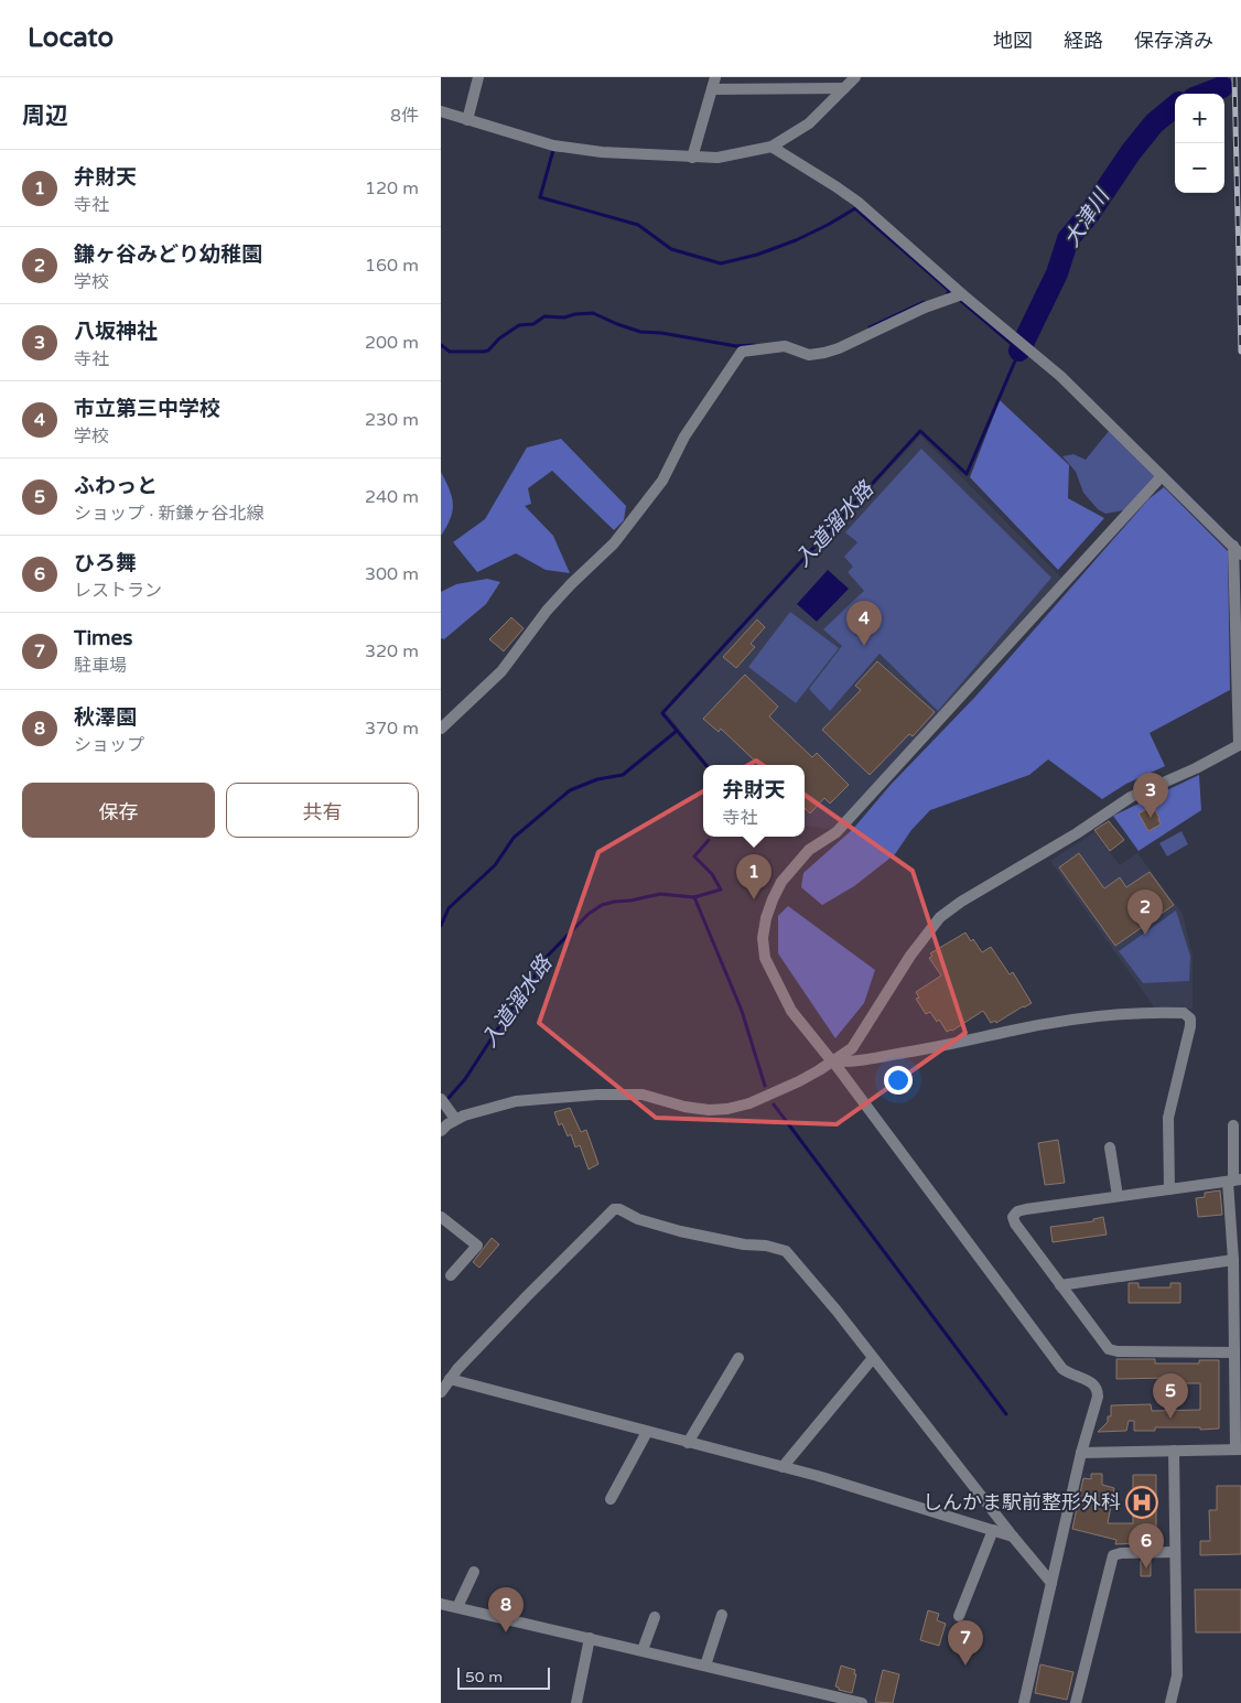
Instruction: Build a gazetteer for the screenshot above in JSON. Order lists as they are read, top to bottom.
{
  "water": ["大津川", "入道溜水路"],
  "places": {
    "hospital": ["しんかま駅前整形外科"]
  },
  "scale_bar": "50 m",
  "page": {
    "header": "Locato",
    "nav": ["地図", "経路", "保存済み"],
    "heading": ["周辺", "8件"],
    "map_buttons": ["+", "−"],
    "list": [
      {
        "mark": "1",
        "name": "弁財天",
        "note": "寺社",
        "value": "120 m"
      },
      {
        "mark": "2",
        "name": "鎌ヶ谷みどり幼稚園",
        "note": "学校",
        "value": "160 m"
      },
      {
        "mark": "3",
        "name": "八坂神社",
        "note": "寺社",
        "value": "200 m"
      },
      {
        "mark": "4",
        "name": "市立第三中学校",
        "note": "学校",
        "value": "230 m"
      },
      {
        "mark": "5",
        "name": "ふわっと",
        "note": "ショップ · 新鎌ヶ谷北線",
        "value": "240 m"
      },
      {
        "mark": "6",
        "name": "ひろ舞",
        "note": "レストラン",
        "value": "300 m"
      },
      {
        "mark": "7",
        "name": "Times",
        "note": "駐車場",
        "value": "320 m"
      },
      {
        "mark": "8",
        "name": "秋澤園",
        "note": "ショップ",
        "value": "370 m"
      }
    ],
    "pins": [
      "4",
      "3",
      "1",
      "2",
      "5",
      "6",
      "8",
      "7"
    ],
    "popup": ["弁財天", "寺社"],
    "buttons": ["保存", "共有"],
    "scale": "50 m"
  }
}
